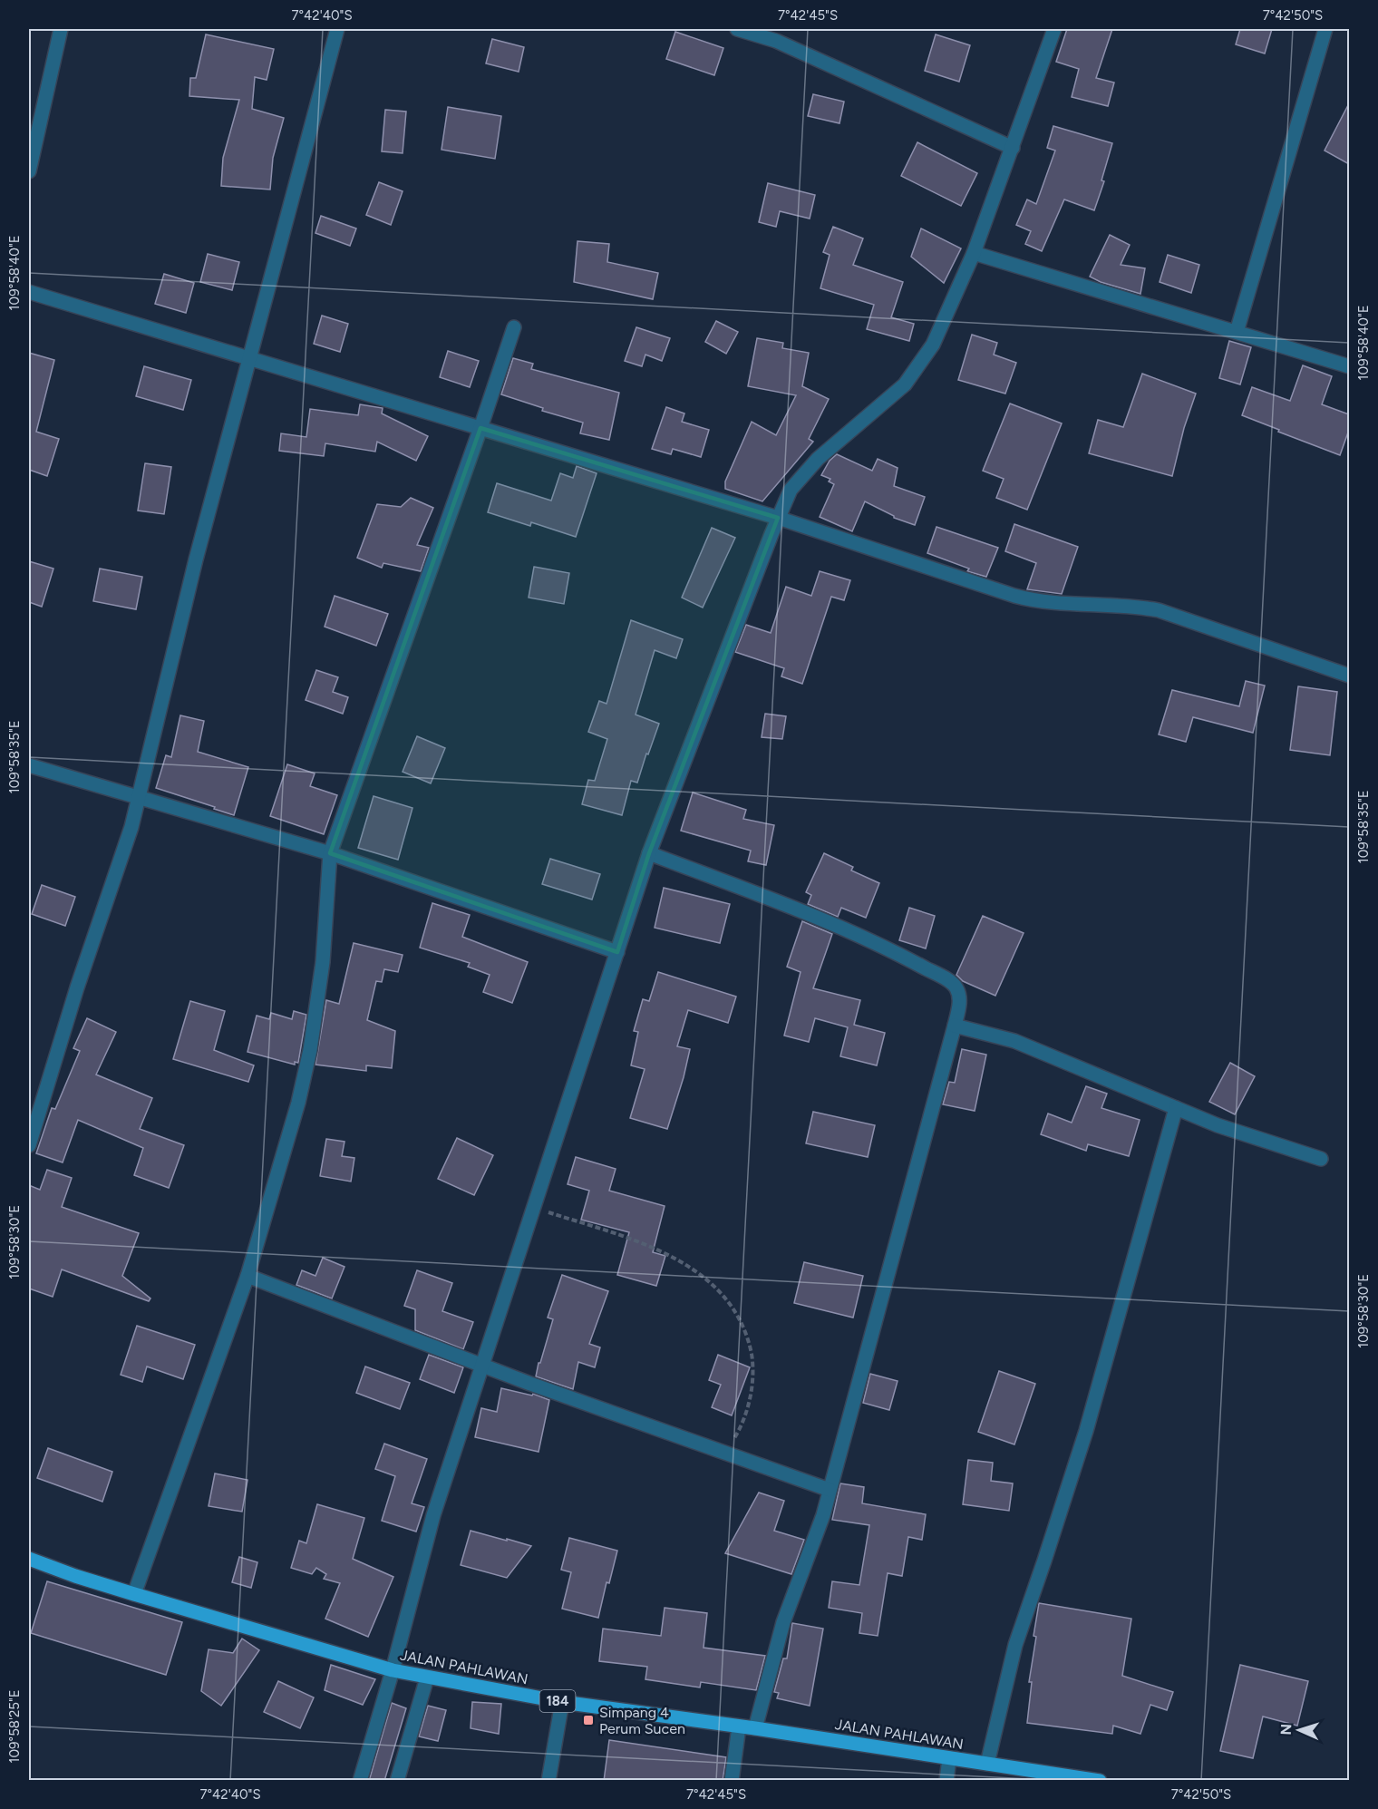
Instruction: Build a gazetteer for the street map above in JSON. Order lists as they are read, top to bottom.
{
  "streets": {
    "main road": ["JALAN PAHLAWAN", "184"]
  },
  "places": {
    "transit": ["Simpang 4 Perum Sucen"]
  },
  "north": "left",
  "coordinates": [
    "7°42'40\"S",
    "7°42'45\"S",
    "7°42'50\"S",
    "109°58'40\"E",
    "109°58'35\"E",
    "109°58'30\"E",
    "109°58'25\"E"
  ]
}
